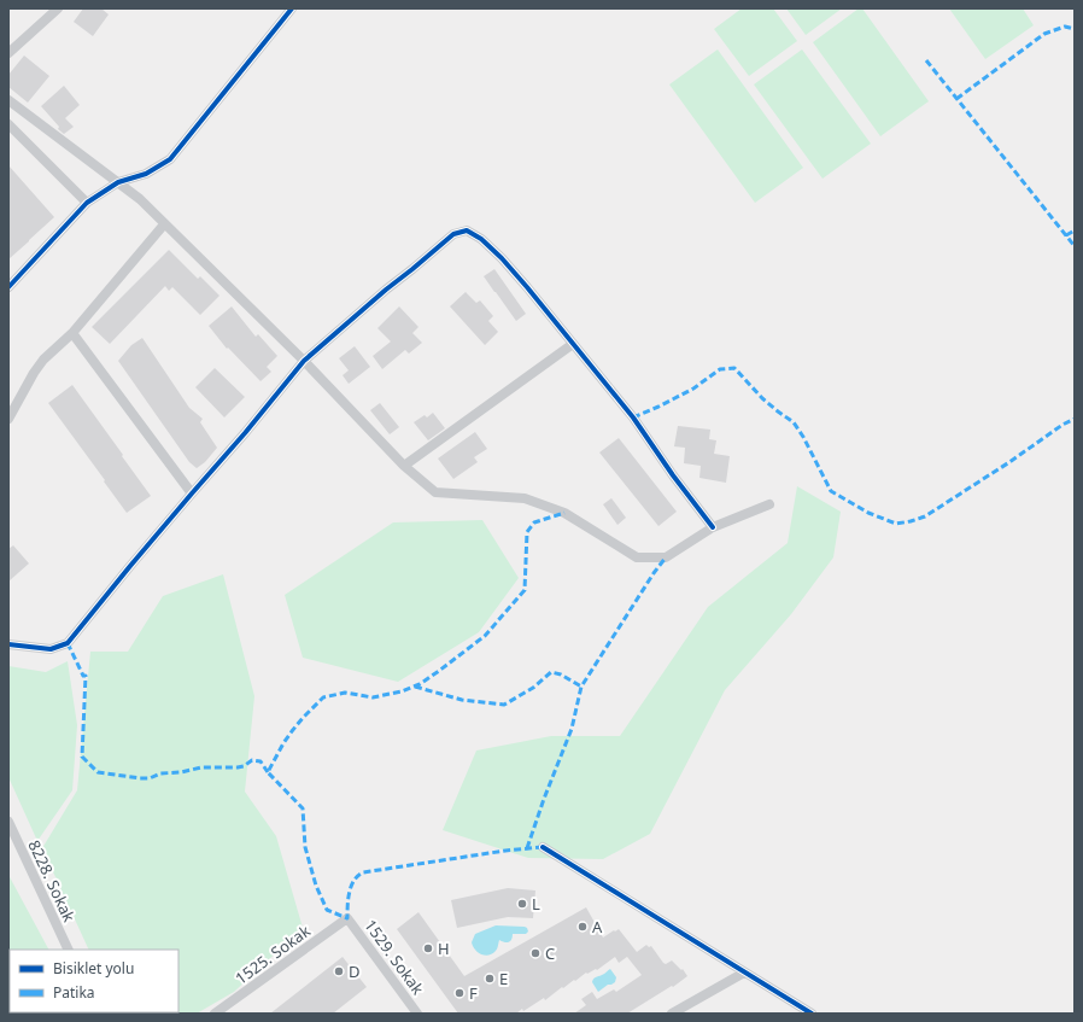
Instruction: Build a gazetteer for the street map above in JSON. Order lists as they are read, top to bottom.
{
  "streets": {
    "street": ["8228. Sokak", "1525. Sokak", "1529. Sokak"]
  },
  "crossings": [
    ["1525. Sokak", "1529. Sokak"]
  ],
  "places": [
    "L",
    "A",
    "H",
    "C",
    "D",
    "E",
    "F"
  ],
  "legend": ["Bisiklet yolu", "Patika"]
}
